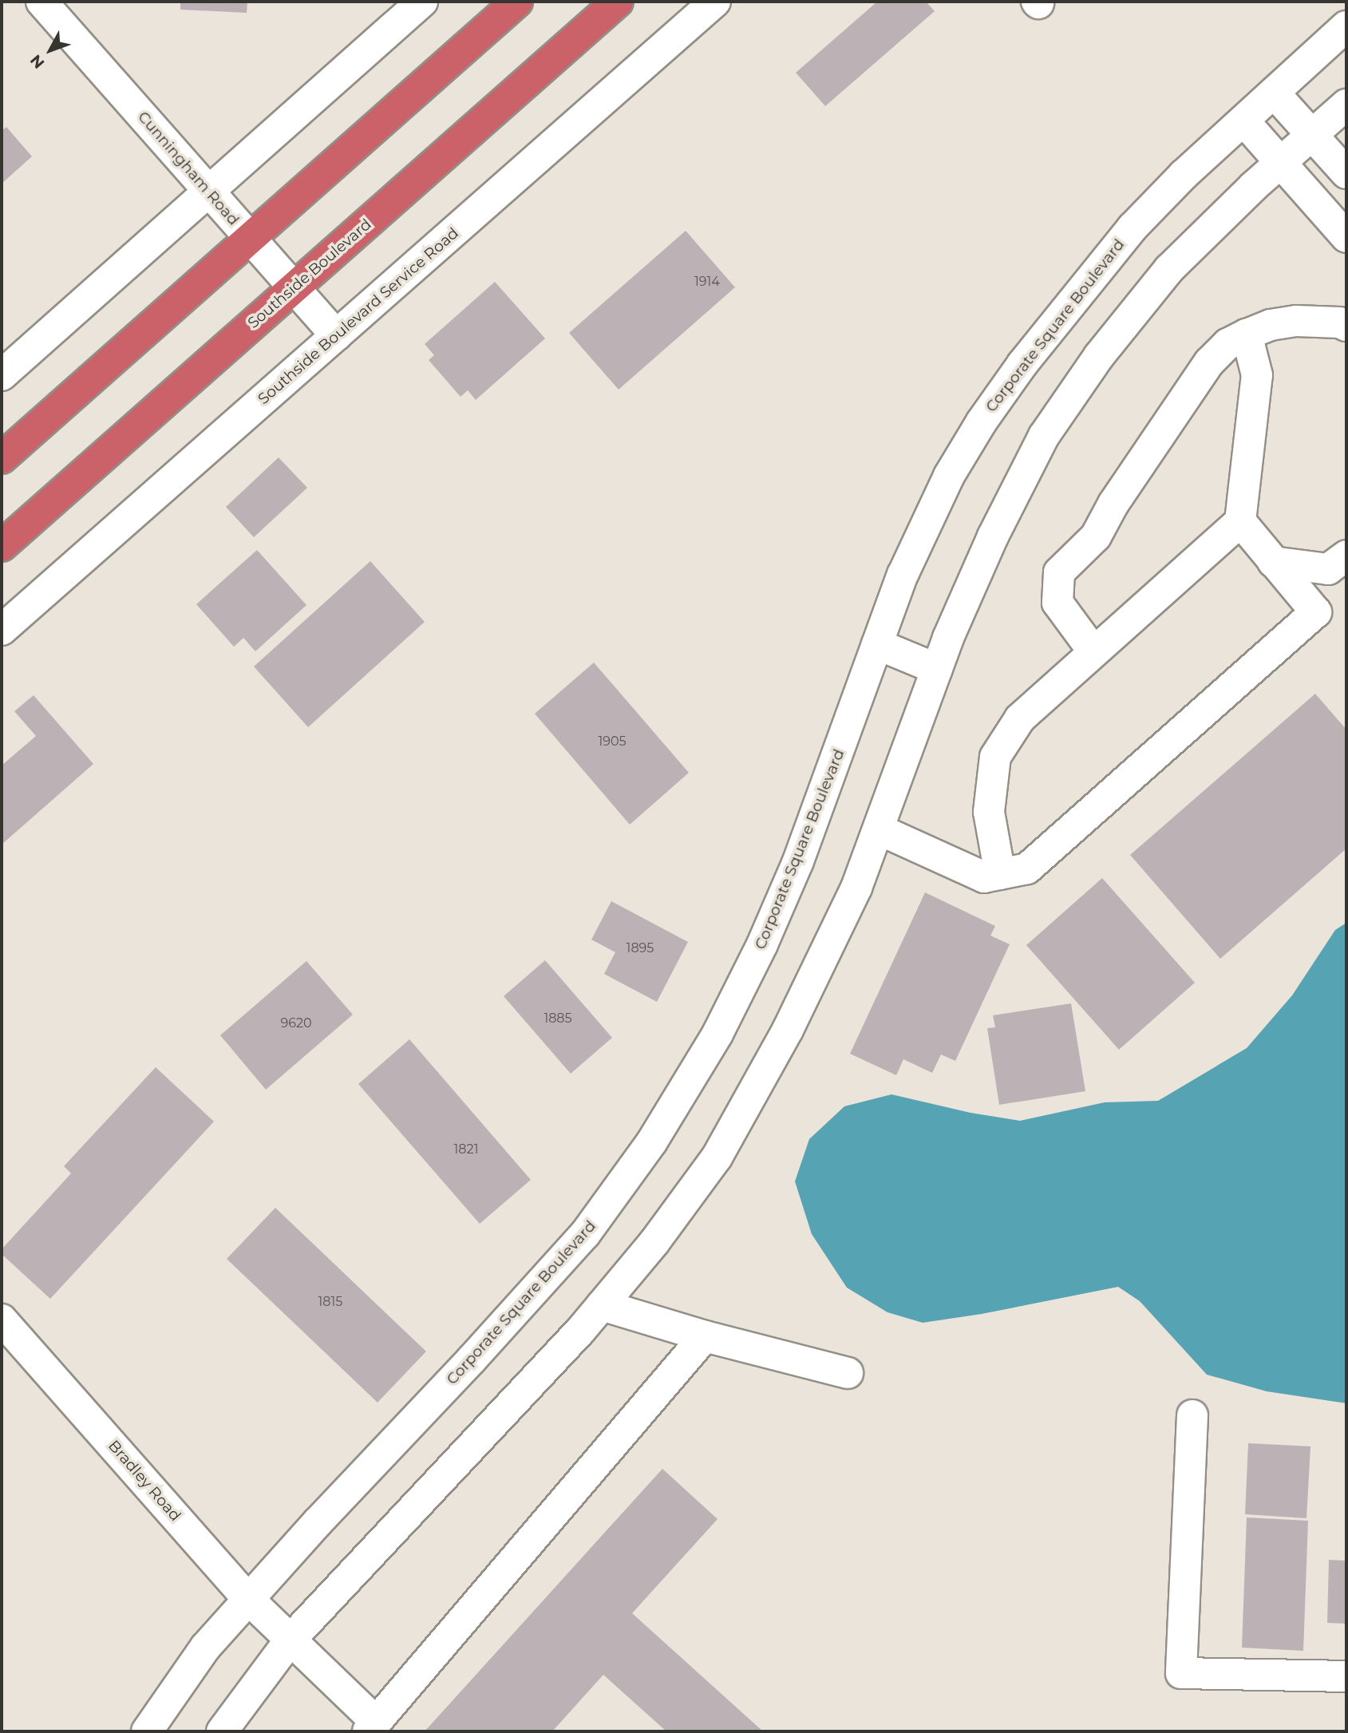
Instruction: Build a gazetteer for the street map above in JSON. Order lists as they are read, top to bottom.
{
  "streets": {
    "highway": ["Southside Boulevard"],
    "street": [
      "Cunningham Road",
      "Southside Boulevard Service Road",
      "Corporate Square Boulevard",
      "Bradley Road"
    ]
  },
  "crossings": [
    ["Cunningham Road", "Southside Boulevard"],
    ["Cunningham Road", "Southside Boulevard Service Road"],
    ["Corporate Square Boulevard", "Bradley Road"]
  ],
  "house_numbers": [
    "1914",
    "1905",
    "1895",
    "1885",
    "9620",
    "1821",
    "1815"
  ],
  "north": "bottom left"
}
